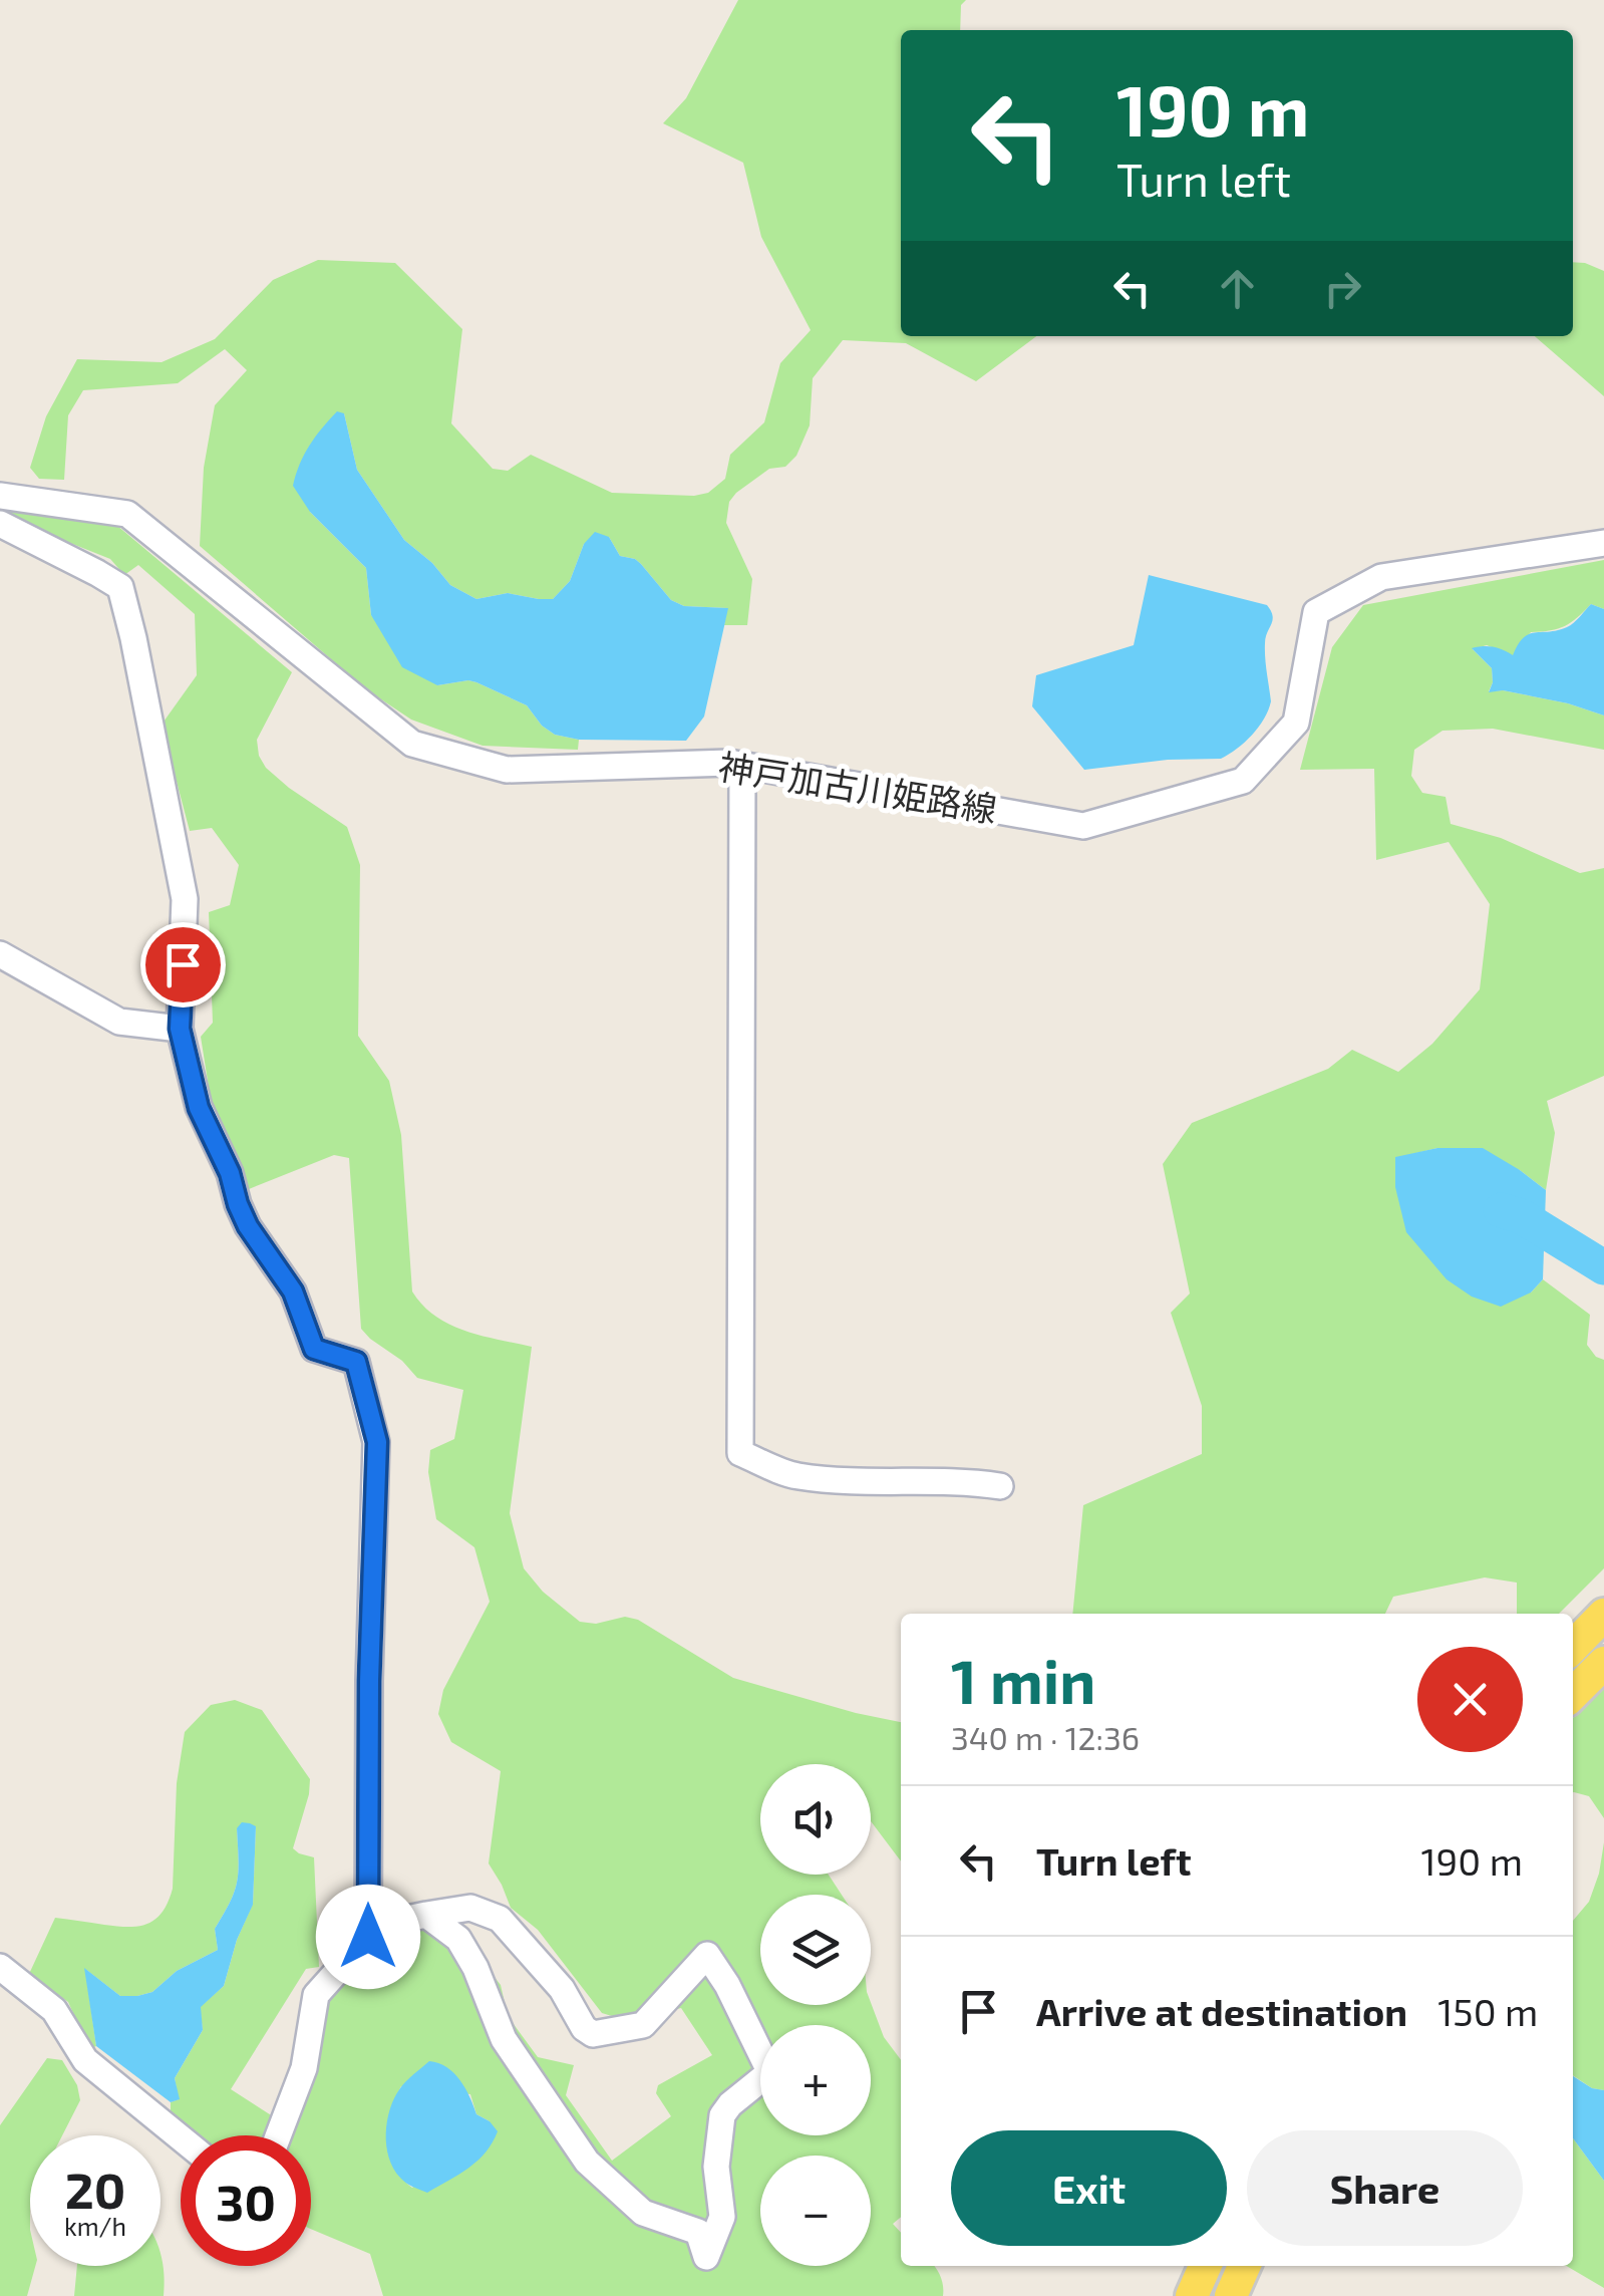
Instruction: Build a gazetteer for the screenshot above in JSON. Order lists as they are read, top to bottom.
{
  "streets": {
    "street": ["神戸加古川姫路線"]
  },
  "page": {
    "turn": ["190 m", "Turn left"],
    "heading": ["1 min", "340 m · 12:36"],
    "map_buttons": ["+", "−"],
    "list": [
      {
        "name": "Turn left",
        "value": "190 m"
      },
      {
        "name": "Arrive at destination",
        "value": "150 m"
      }
    ],
    "buttons": ["Exit", "Share"],
    "speed": "20 km/h",
    "limit": "30"
  }
}
